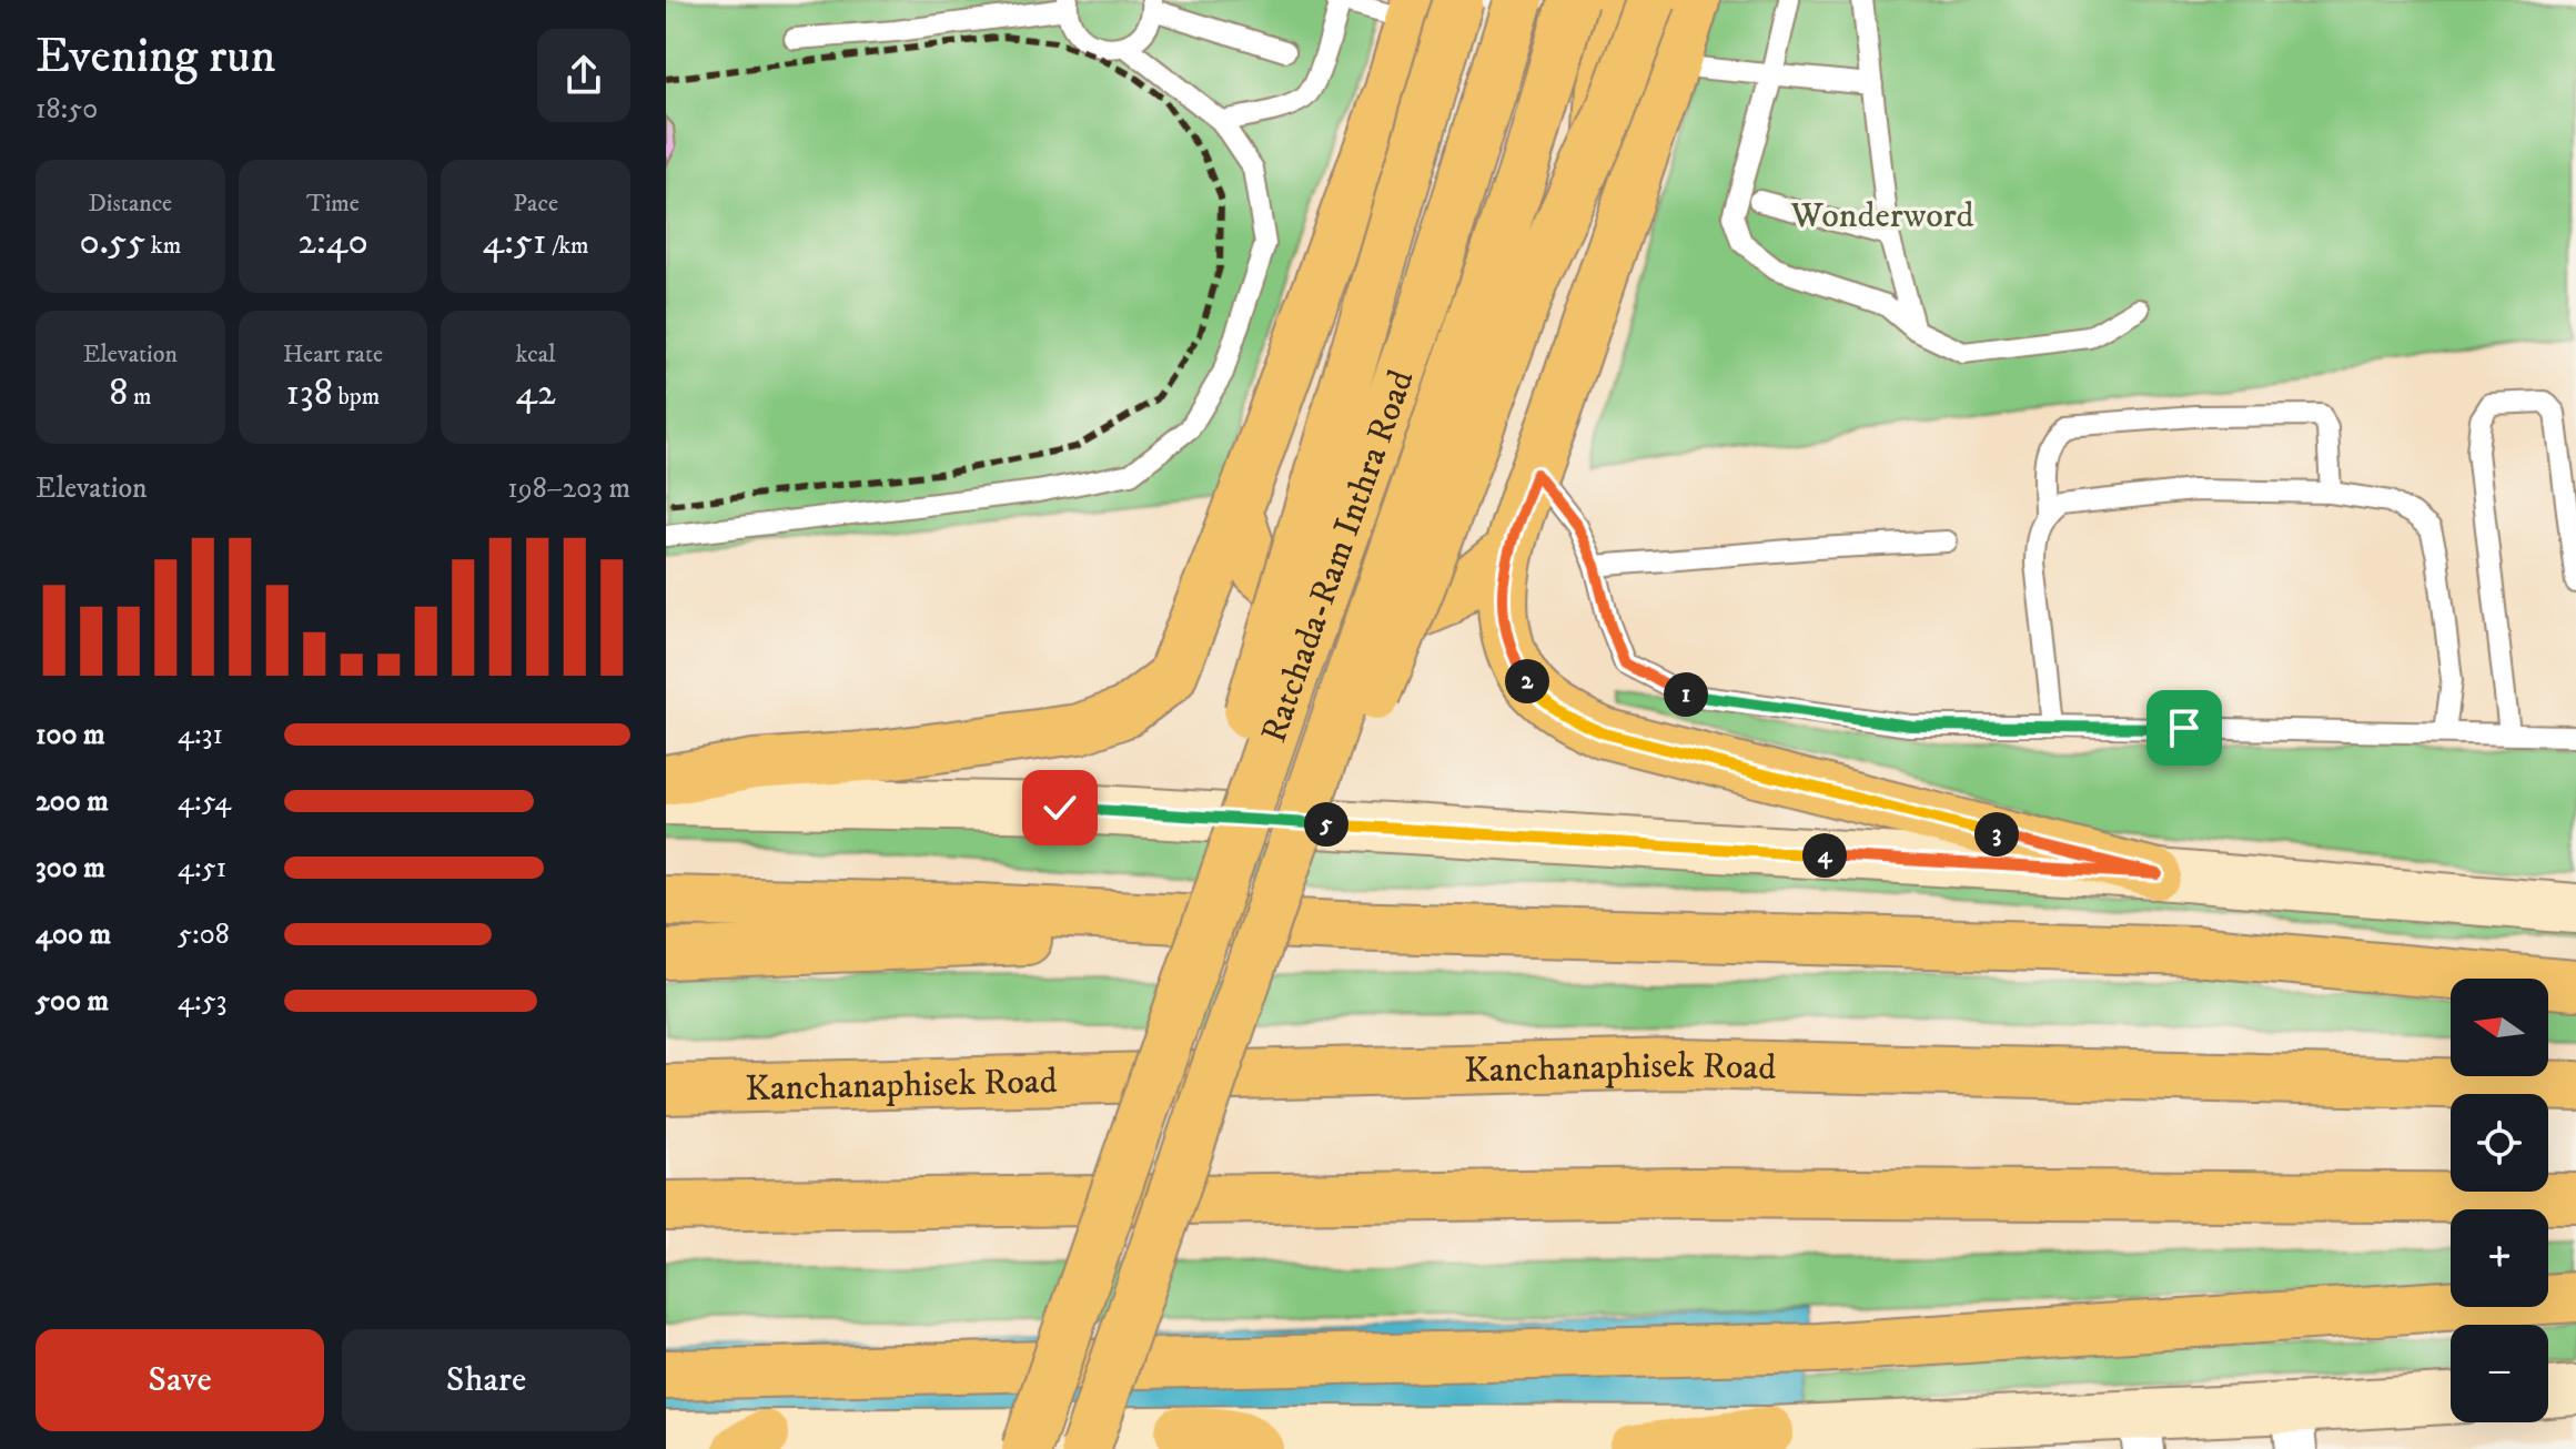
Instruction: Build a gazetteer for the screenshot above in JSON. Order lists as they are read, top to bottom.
{
  "streets": {
    "main road": ["Ratchada-Ram Inthra Road", "Kanchanaphisek Road"]
  },
  "parks": ["Wonderword"],
  "north": "left",
  "page": {
    "heading": ["Evening run", "18:50"],
    "stats": [
      ["Distance", "0.55 km"],
      ["Time", "2:40"],
      ["Pace", "4:51 /km"],
      ["Elevation", "8 m"],
      ["Heart rate", "138 bpm"],
      ["kcal", "42"]
    ],
    "chart": ["Elevation", "198–203 m"],
    "pins": [
      "2",
      "1",
      "5",
      "3",
      "4"
    ],
    "list": [
      {
        "name": "100 m",
        "note": "4:31"
      },
      {
        "name": "200 m",
        "note": "4:54"
      },
      {
        "name": "300 m",
        "note": "4:51"
      },
      {
        "name": "400 m",
        "note": "5:08"
      },
      {
        "name": "500 m",
        "note": "4:53"
      }
    ],
    "map_buttons": ["+", "−"],
    "buttons": ["Save", "Share"]
  }
}
